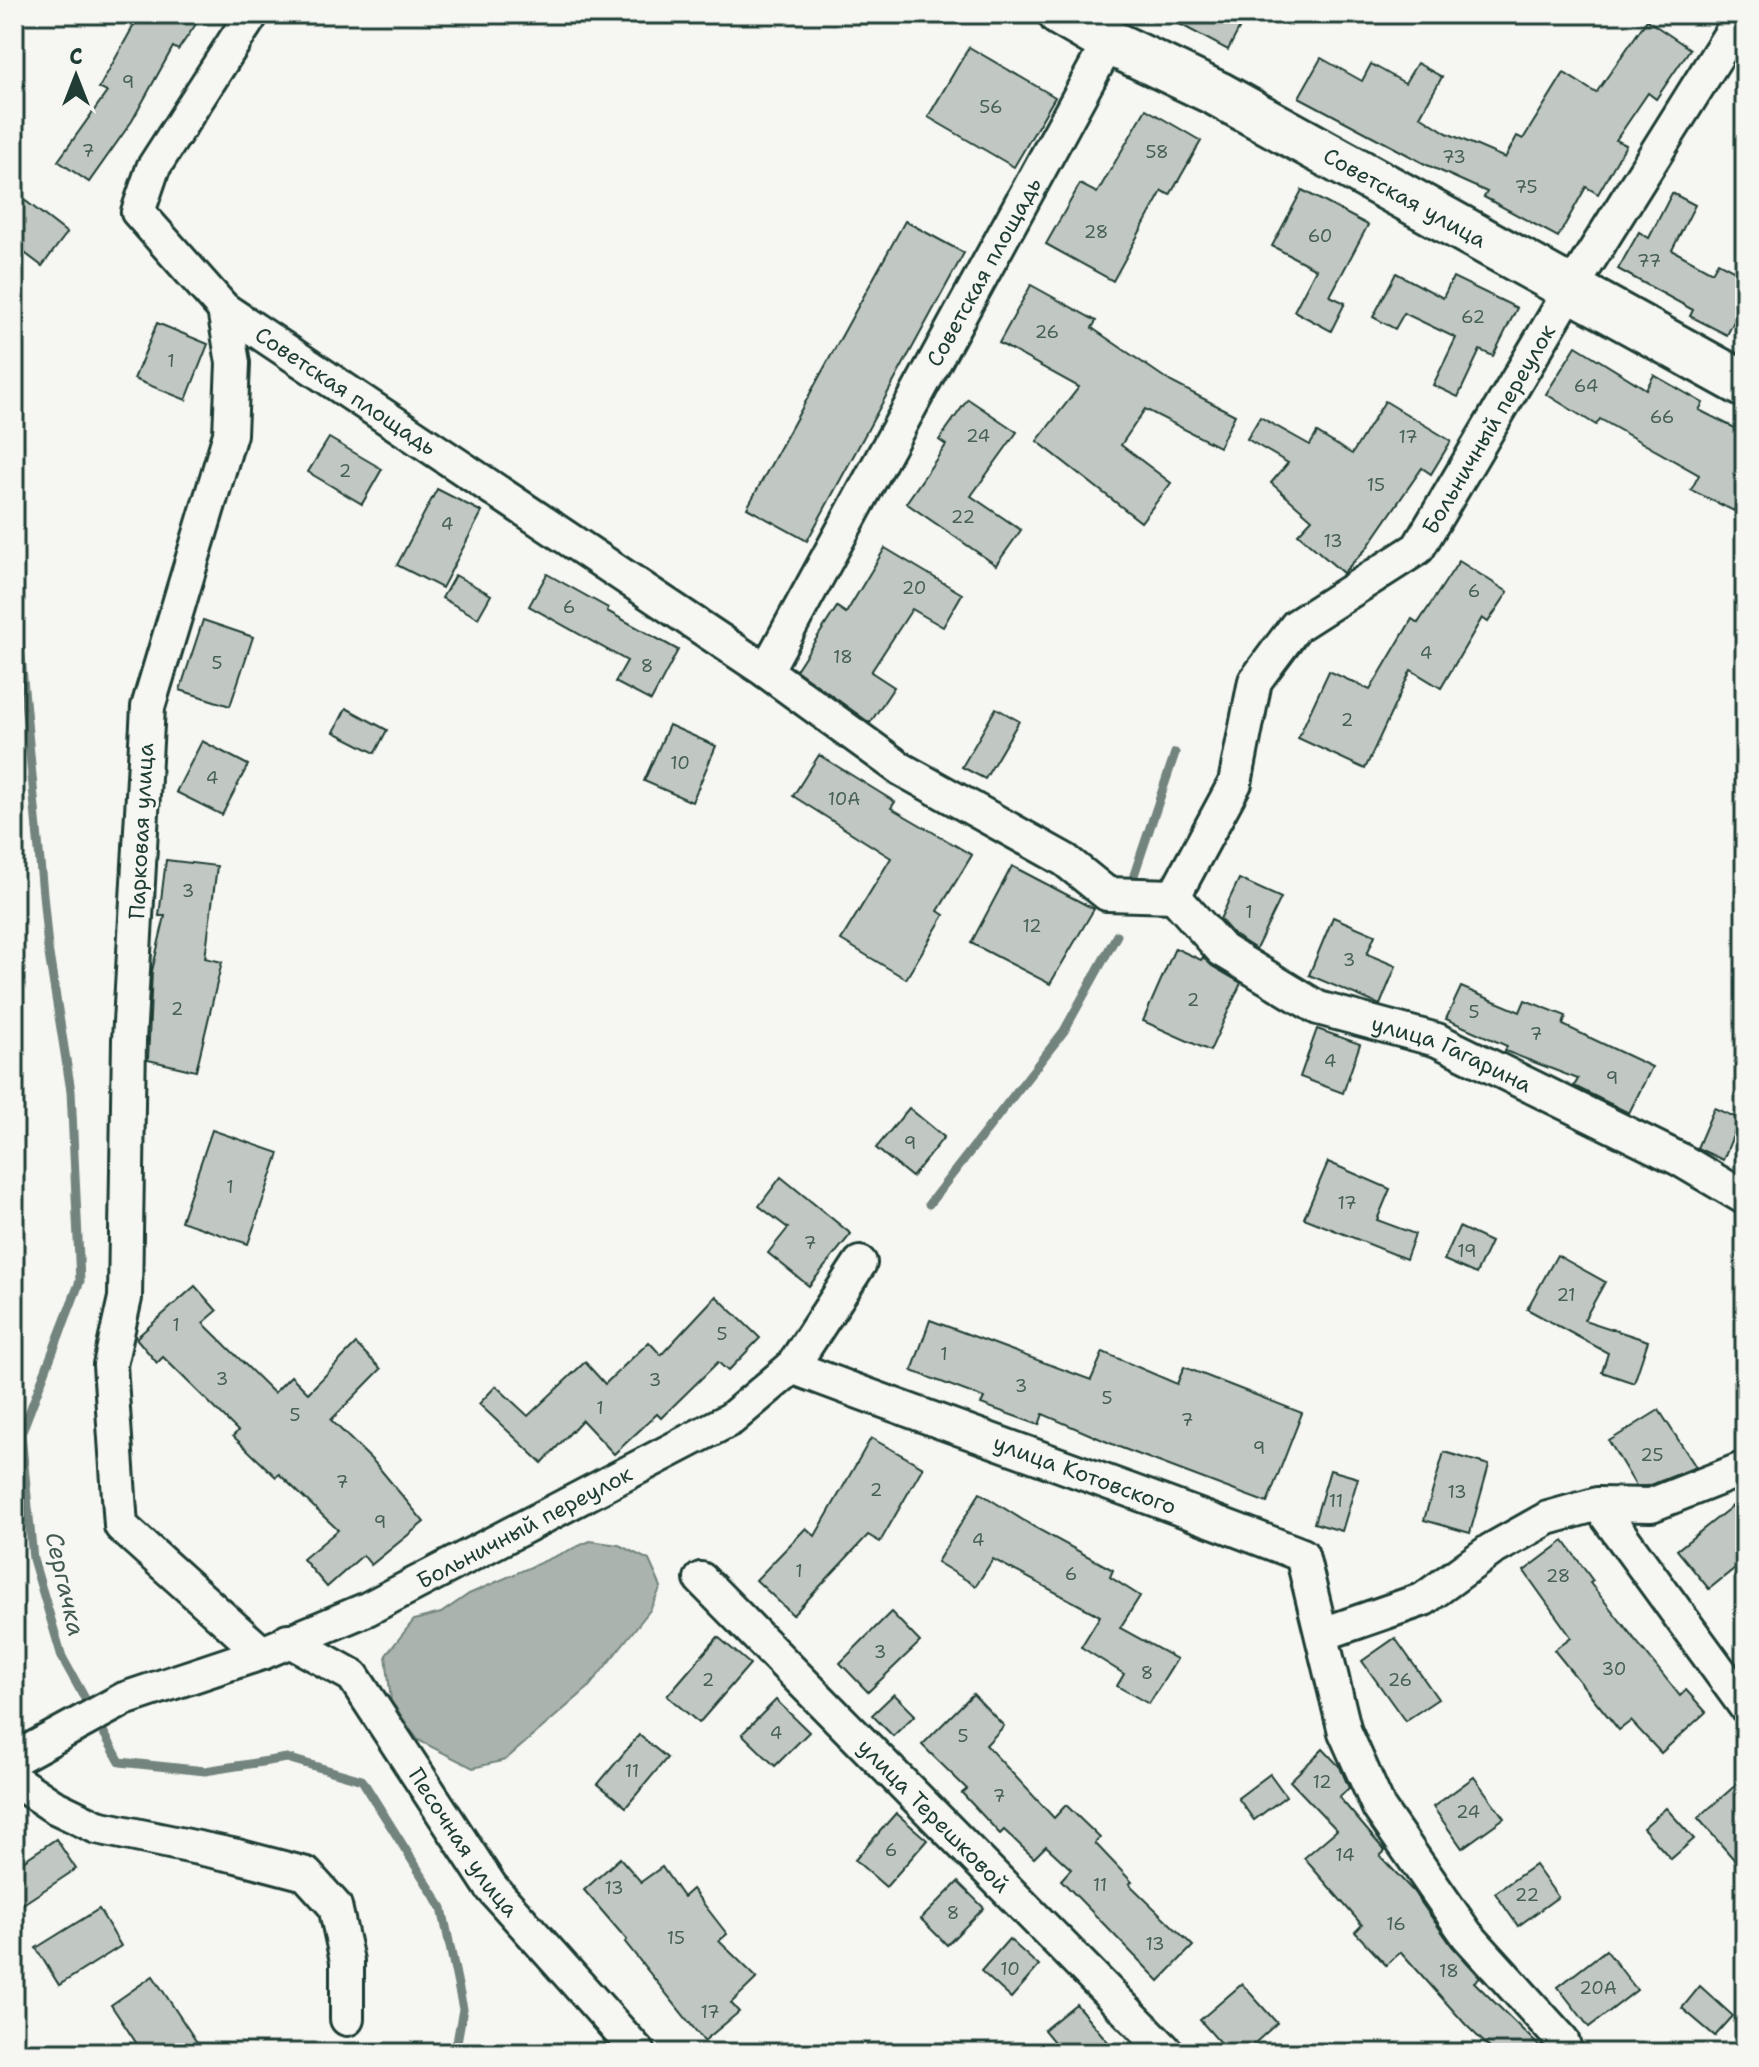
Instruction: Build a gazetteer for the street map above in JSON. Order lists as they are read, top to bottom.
{
  "streets": {
    "main road": ["Советская улица"],
    "street": [
      "Советская площадь",
      "Больничный переулок",
      "Парковая улица",
      "улица Гагарина",
      "улица Котовского",
      "улица Терешковой",
      "Песочная улица"
    ]
  },
  "crossings": [
    ["Советская улица", "Советская площадь"],
    ["Советская улица", "Больничный переулок"],
    ["Советская площадь", "Больничный переулок"],
    ["Советская площадь", "Парковая улица"],
    ["Советская площадь", "улица Гагарина"],
    ["Больничный переулок", "улица Гагарина"],
    ["Больничный переулок", "улица Котовского"],
    ["Больничный переулок", "Песочная улица"],
    ["Парковая улица", "Песочная улица"]
  ],
  "water": ["Сергачка"],
  "house_numbers": [
    "9",
    "56",
    "7",
    "58",
    "73",
    "75",
    "28",
    "60",
    "77",
    "62",
    "26",
    "1",
    "64",
    "66",
    "24",
    "17",
    "2",
    "15",
    "22",
    "4",
    "13",
    "20",
    "6",
    "6",
    "4",
    "18",
    "5",
    "8",
    "2",
    "10",
    "4",
    "10А",
    "3",
    "1",
    "12",
    "3",
    "2",
    "2",
    "5",
    "7",
    "4",
    "9",
    "9",
    "1",
    "17",
    "7",
    "19",
    "21",
    "1",
    "5",
    "1",
    "3",
    "3",
    "3",
    "5",
    "1",
    "5",
    "7",
    "9",
    "25",
    "7",
    "2",
    "13",
    "11",
    "9",
    "4",
    "1",
    "6",
    "28",
    "3",
    "30",
    "8",
    "2",
    "26",
    "4",
    "5",
    "11",
    "12",
    "7",
    "24",
    "6",
    "14",
    "11",
    "13",
    "22",
    "8",
    "16",
    "15",
    "13",
    "10",
    "18",
    "20А",
    "17"
  ],
  "north": "top"
}
